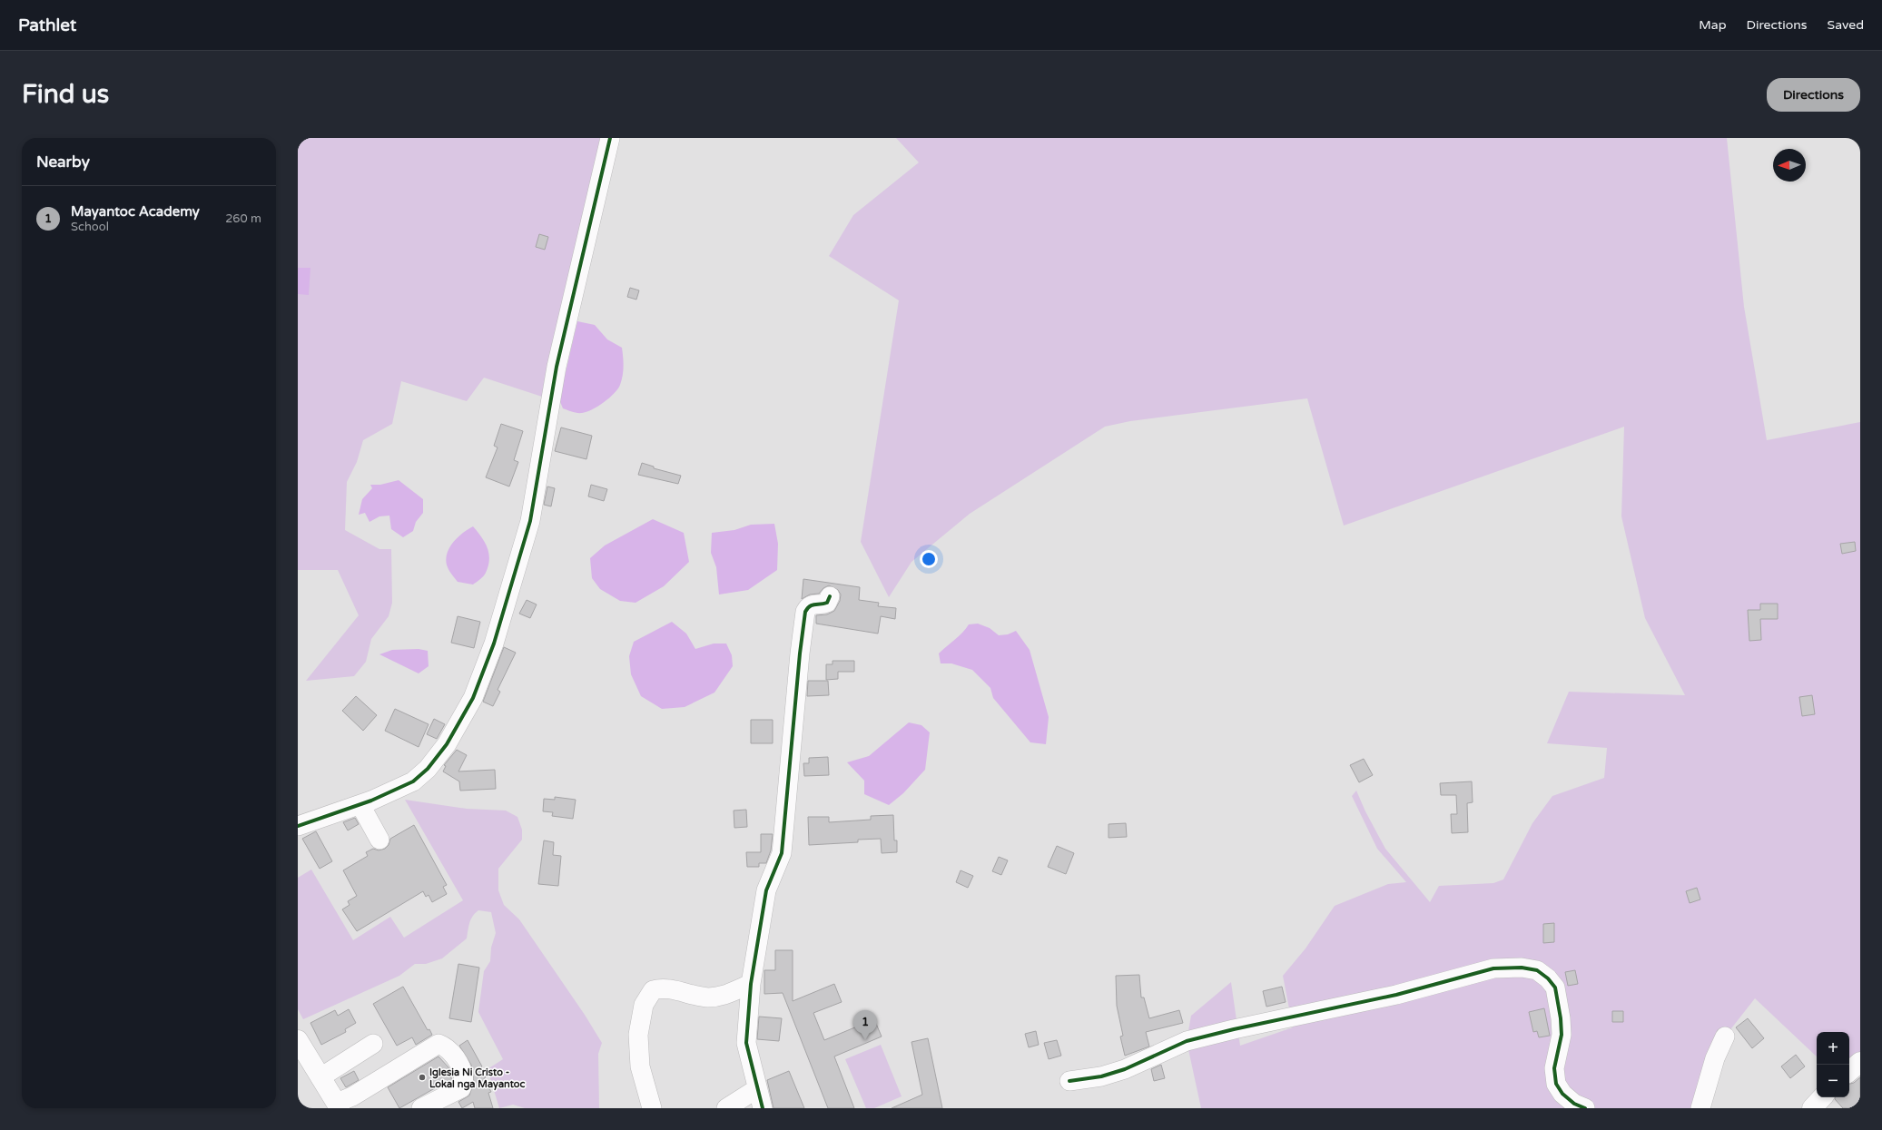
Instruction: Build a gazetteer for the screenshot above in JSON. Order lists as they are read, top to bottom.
{
  "places": ["Iglesia Ni Cristo - Lokal nga Mayantoc"],
  "north": "left",
  "page": {
    "header": "Pathlet",
    "nav": ["Map", "Directions", "Saved"],
    "buttons": "Directions",
    "title": "Find us",
    "heading": "Nearby",
    "list": [
      {
        "mark": "1",
        "name": "Mayantoc Academy",
        "note": "School",
        "value": "260 m"
      }
    ],
    "pins": "1",
    "map_buttons": ["+", "−"]
  }
}
